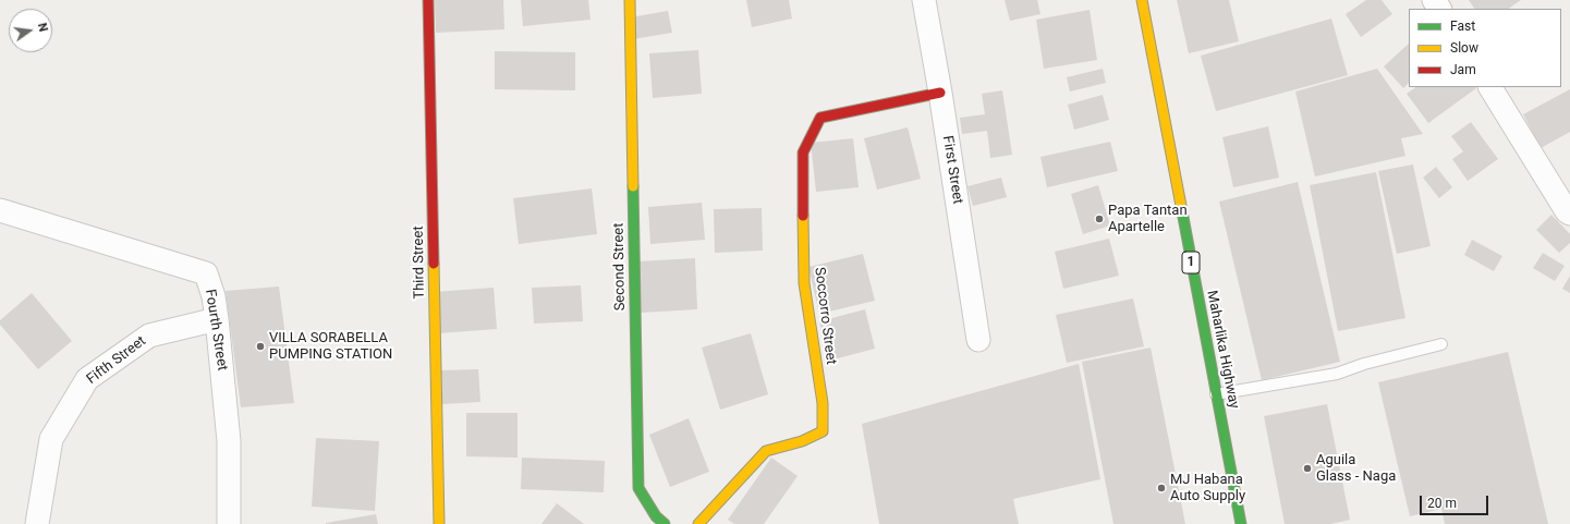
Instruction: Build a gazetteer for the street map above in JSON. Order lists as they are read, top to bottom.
{
  "streets": {
    "street": [
      "First Street",
      "Third Street",
      "1",
      "Second Street",
      "Soccorro Street",
      "Fourth Street",
      "Maharlika Highway",
      "Fifth Street"
    ]
  },
  "crossings": [
    ["First Street", "Soccorro Street"],
    ["Fourth Street", "Fifth Street"]
  ],
  "places": [
    "Papa Tantan Apartelle",
    "VILLA SORABELLA PUMPING STATION",
    "Aguila Glass - Naga",
    "MJ Habana Auto Supply"
  ],
  "legend": ["Fast", "Slow", "Jam"],
  "scale_bar": "20 m",
  "north": "right"
}
